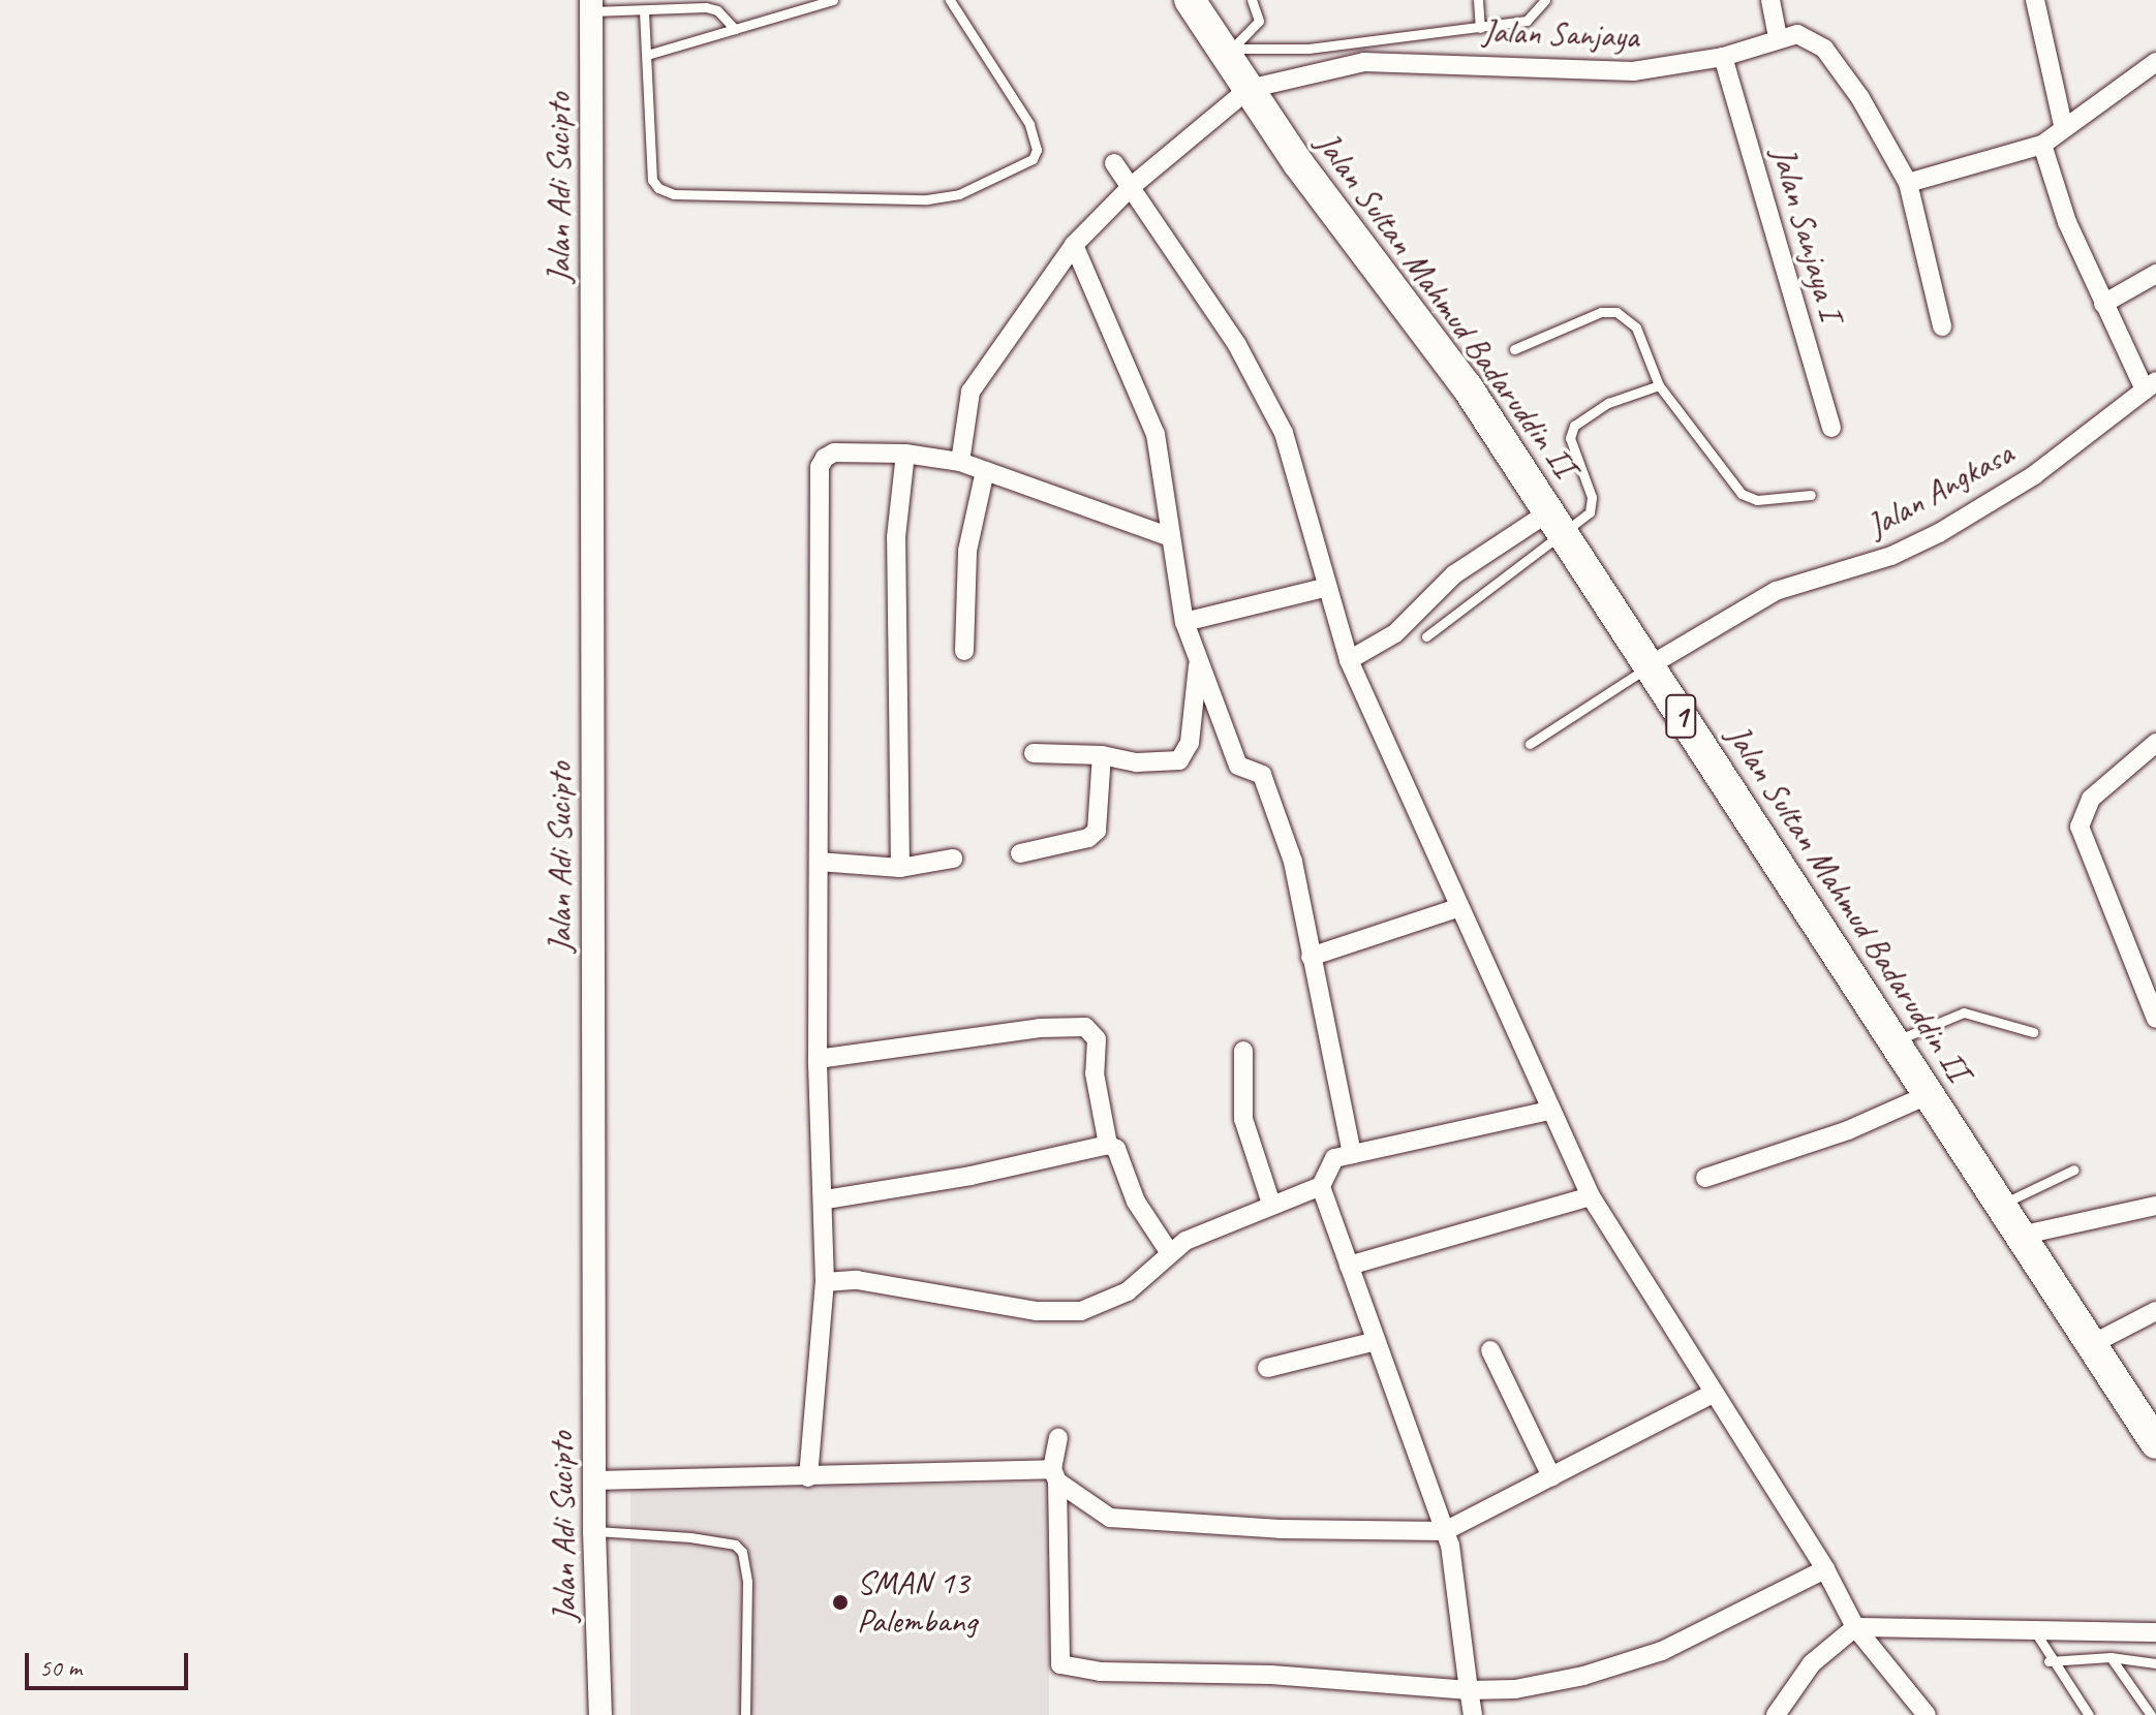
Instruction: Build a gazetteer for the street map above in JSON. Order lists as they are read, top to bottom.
{
  "streets": {
    "highway": ["Jalan Sultan Mahmud Badaruddin II", "1"],
    "street": [
      "Jalan Sanjaya",
      "Jalan Adi Sucipto",
      "Jalan Sanjaya I",
      "Jalan Angkasa"
    ]
  },
  "crossings": [
    ["Jalan Sanjaya", "Jalan Sanjaya I"],
    ["Jalan Sanjaya", "Jalan Sultan Mahmud Badaruddin II"],
    ["Jalan Sultan Mahmud Badaruddin II", "Jalan Angkasa"]
  ],
  "places": ["SMAN 13 Palembang"],
  "scale_bar": "50 m"
}
